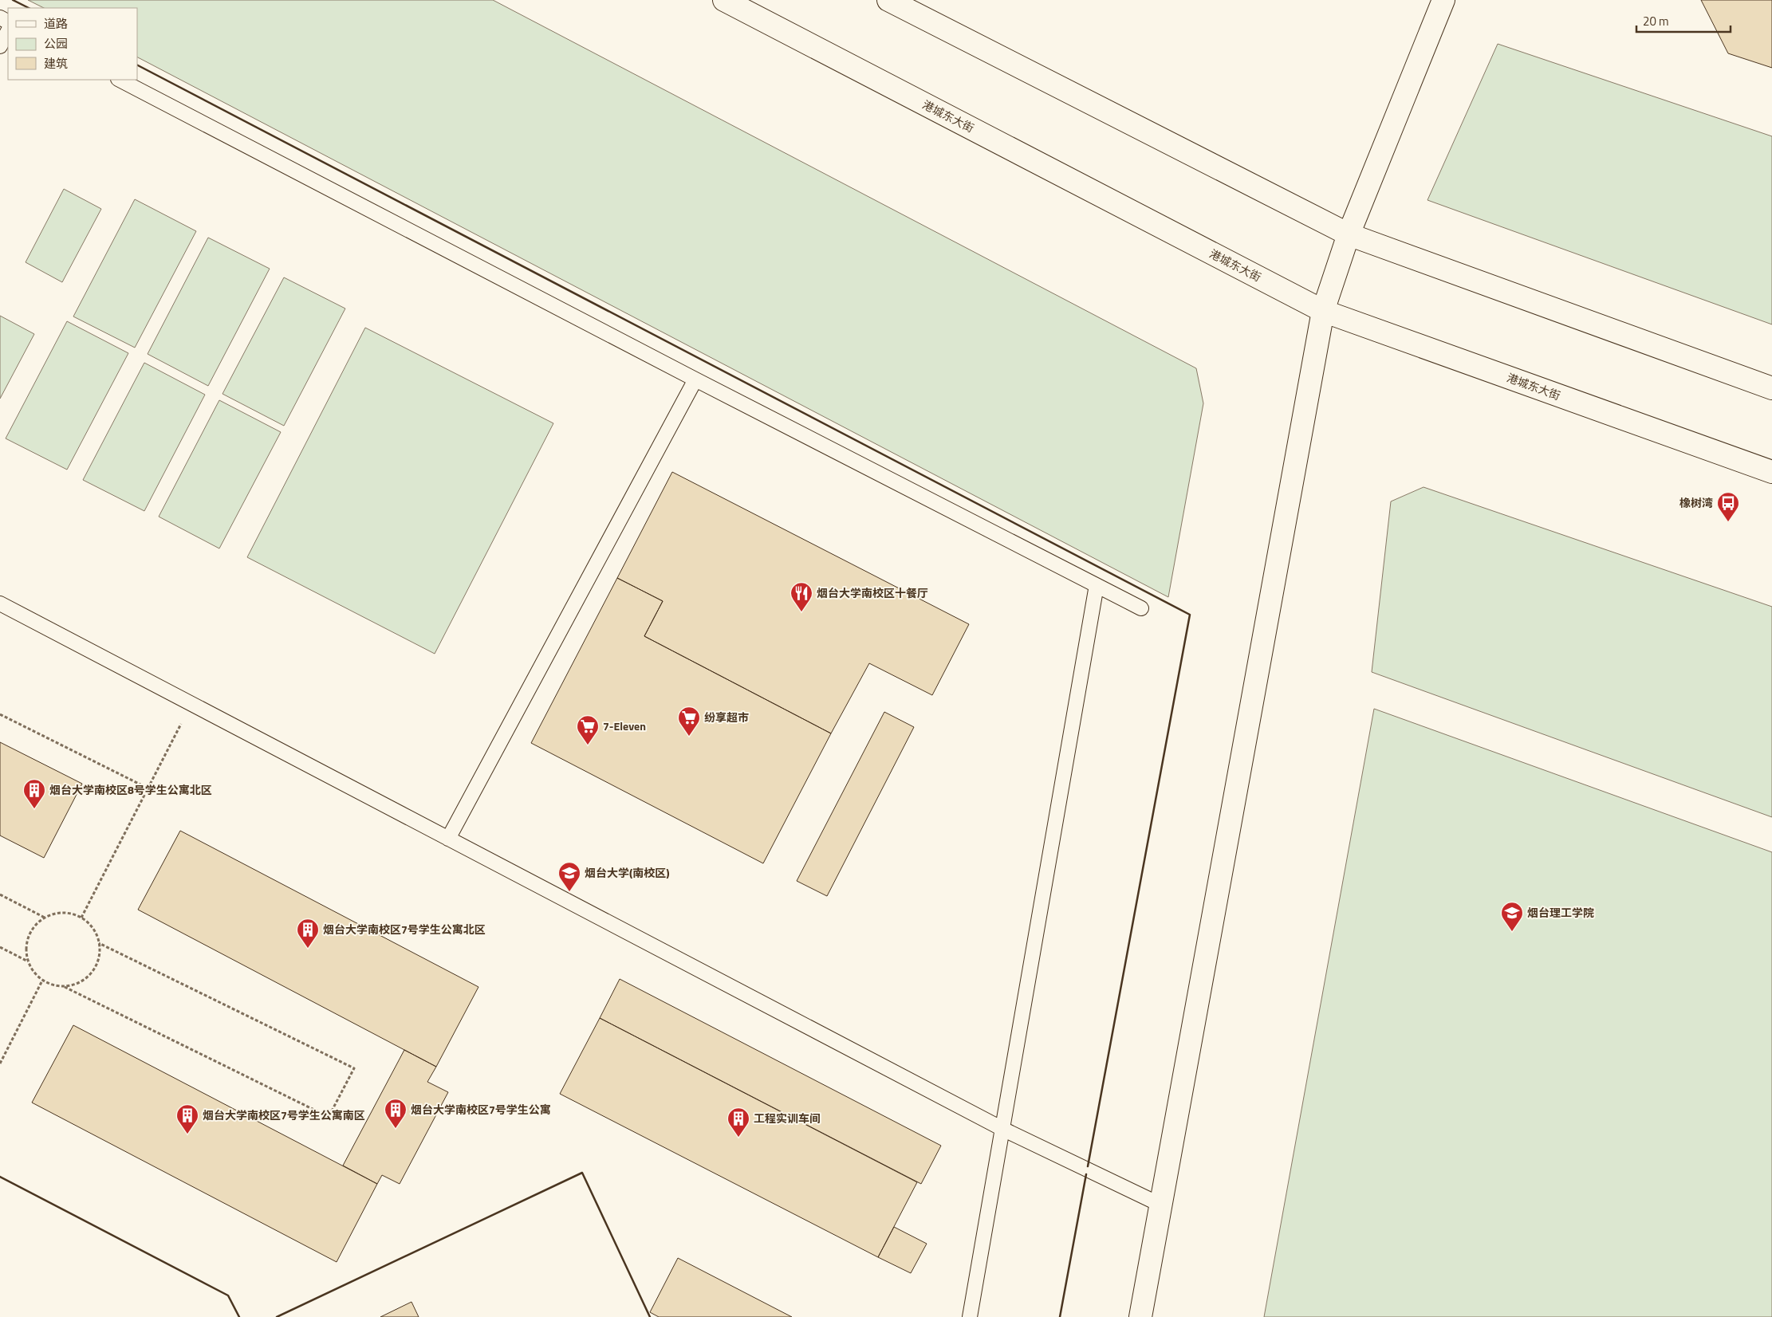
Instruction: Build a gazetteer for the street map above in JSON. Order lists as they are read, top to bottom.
{
  "streets": {
    "main road": ["港城东大街"]
  },
  "places": {
    "bus stop": ["橡树湾"],
    "restaurant": ["烟台大学南校区十餐厅"],
    "supermarket": ["纷享超市", "7-Eleven"],
    "building": [
      "烟台大学南校区8号学生公寓北区",
      "烟台大学南校区7号学生公寓北区",
      "烟台大学南校区7号学生公寓",
      "烟台大学南校区7号学生公寓南区",
      "工程实训车间"
    ],
    "school or university": ["烟台大学(南校区)", "烟台理工学院"]
  },
  "legend": ["道路", "公园", "建筑"],
  "scale_bar": "20 m"
}
